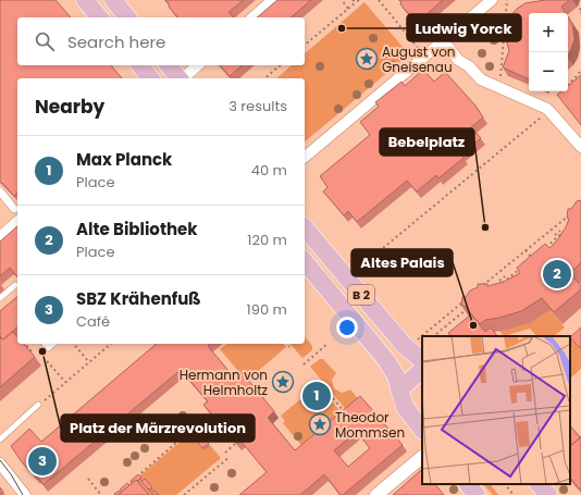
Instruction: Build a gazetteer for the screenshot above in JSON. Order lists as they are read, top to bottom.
{
  "streets": {
    "main road": ["B 2"]
  },
  "places": {
    "other": [
      "Ludwig Yorck",
      "Bebelplatz",
      "Altes Palais",
      "Platz der Märzrevolution"
    ],
    "place": ["August von Gneisenau", "Hermann von Helmholtz", "Theodor Mommsen"]
  },
  "page": {
    "map_buttons": ["+", "−"],
    "search": "Search here",
    "heading": ["Nearby", "3 results"],
    "list": [
      {
        "mark": "1",
        "name": "Max Planck",
        "note": "Place",
        "value": "40 m"
      },
      {
        "mark": "2",
        "name": "Alte Bibliothek",
        "note": "Place",
        "value": "120 m"
      },
      {
        "mark": "3",
        "name": "SBZ Krähenfuß",
        "note": "Café",
        "value": "190 m"
      }
    ],
    "pins": ["2", "1", "3"]
  }
}
